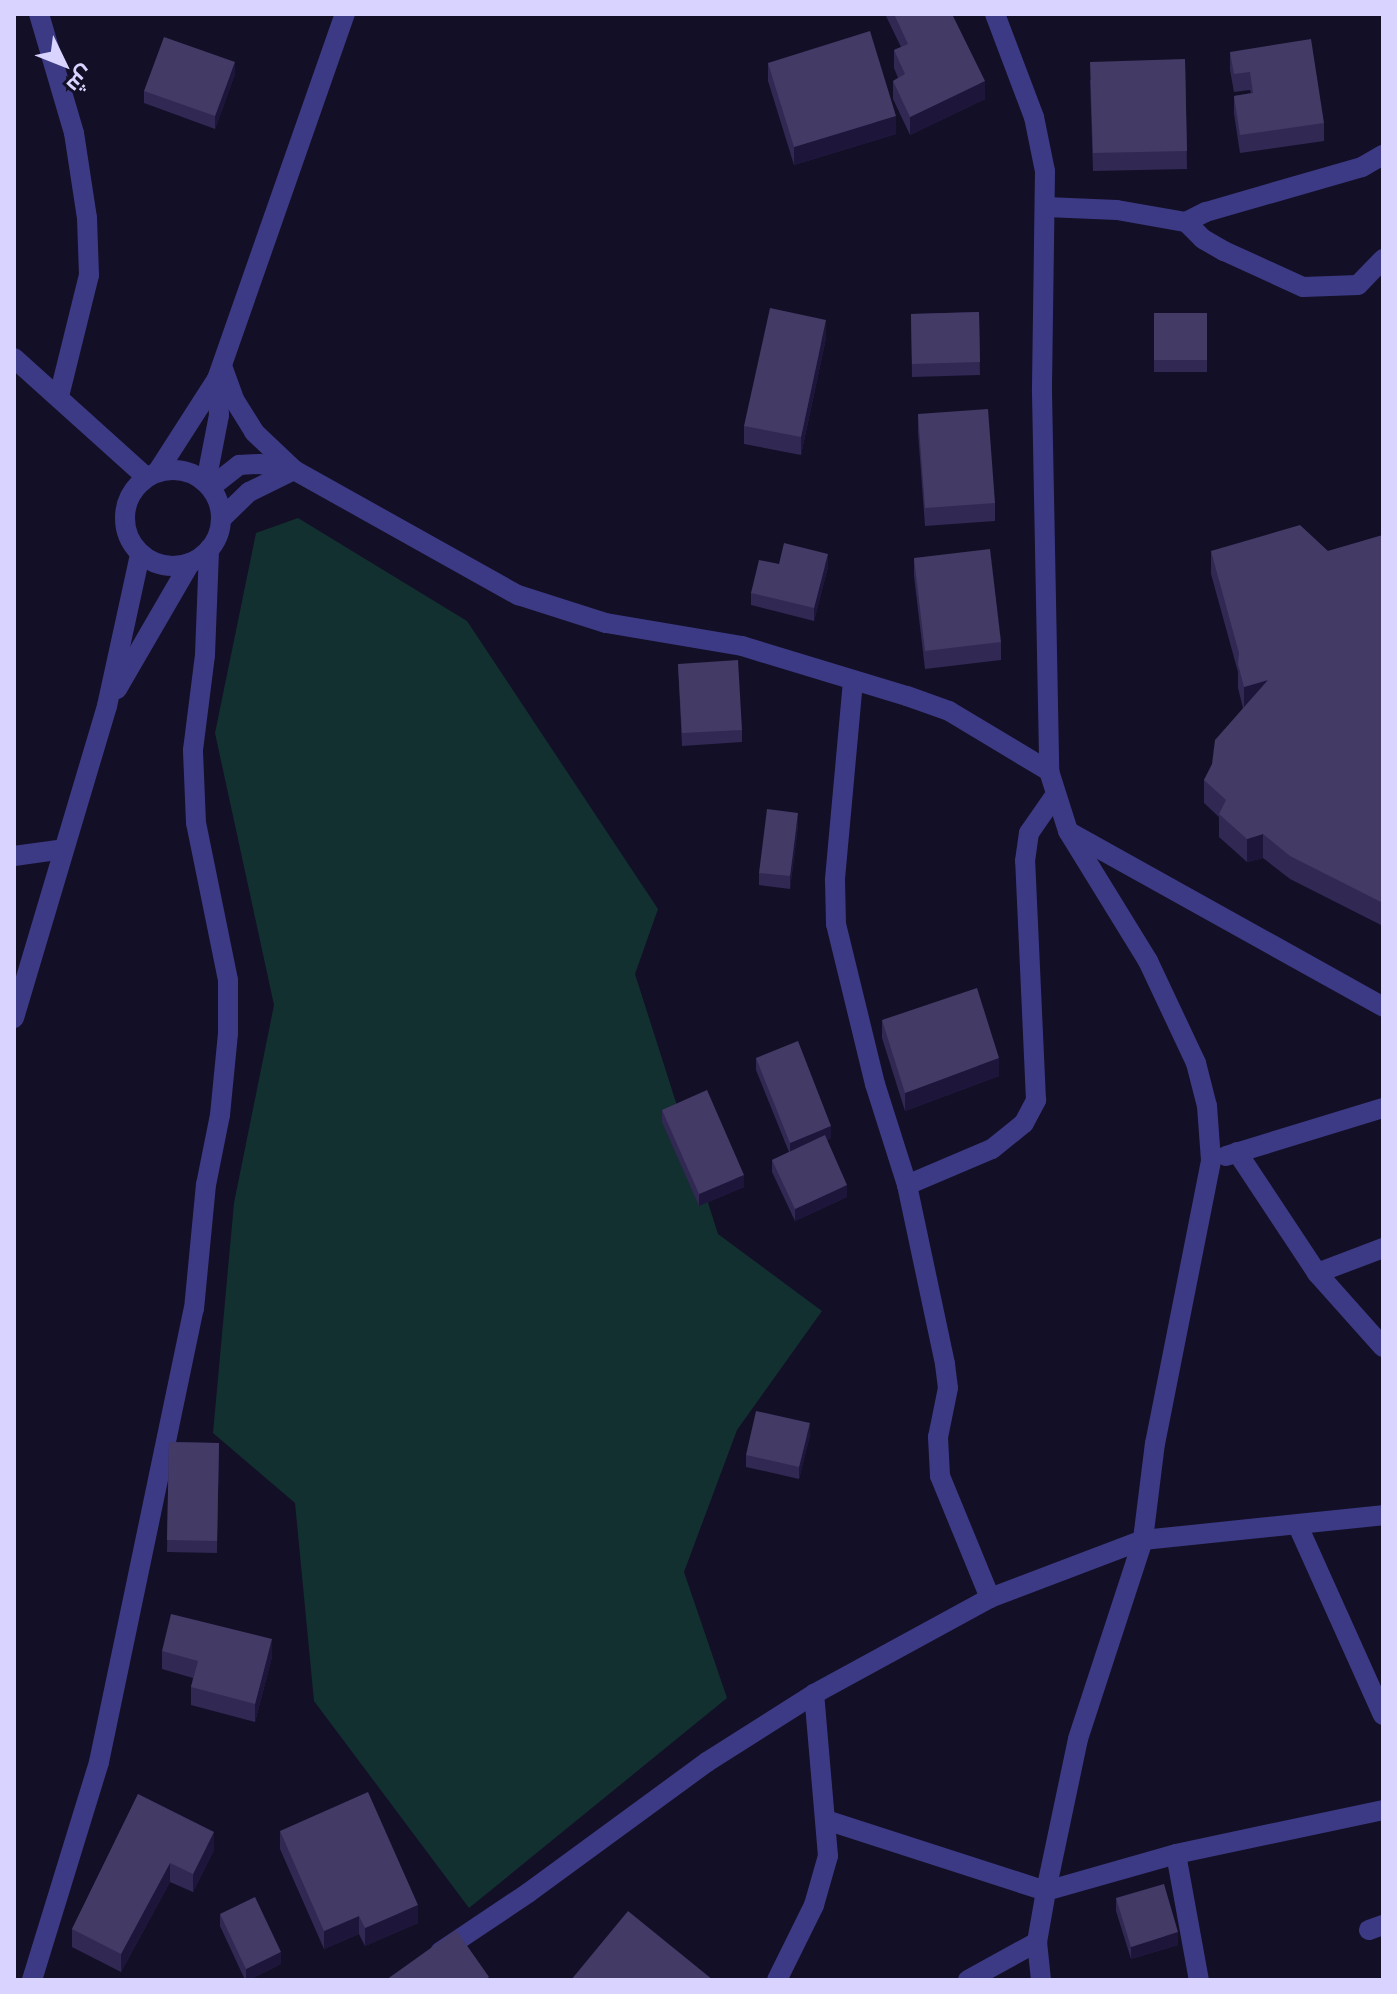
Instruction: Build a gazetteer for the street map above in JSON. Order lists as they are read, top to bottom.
{
  "north": "bottom right"
}
